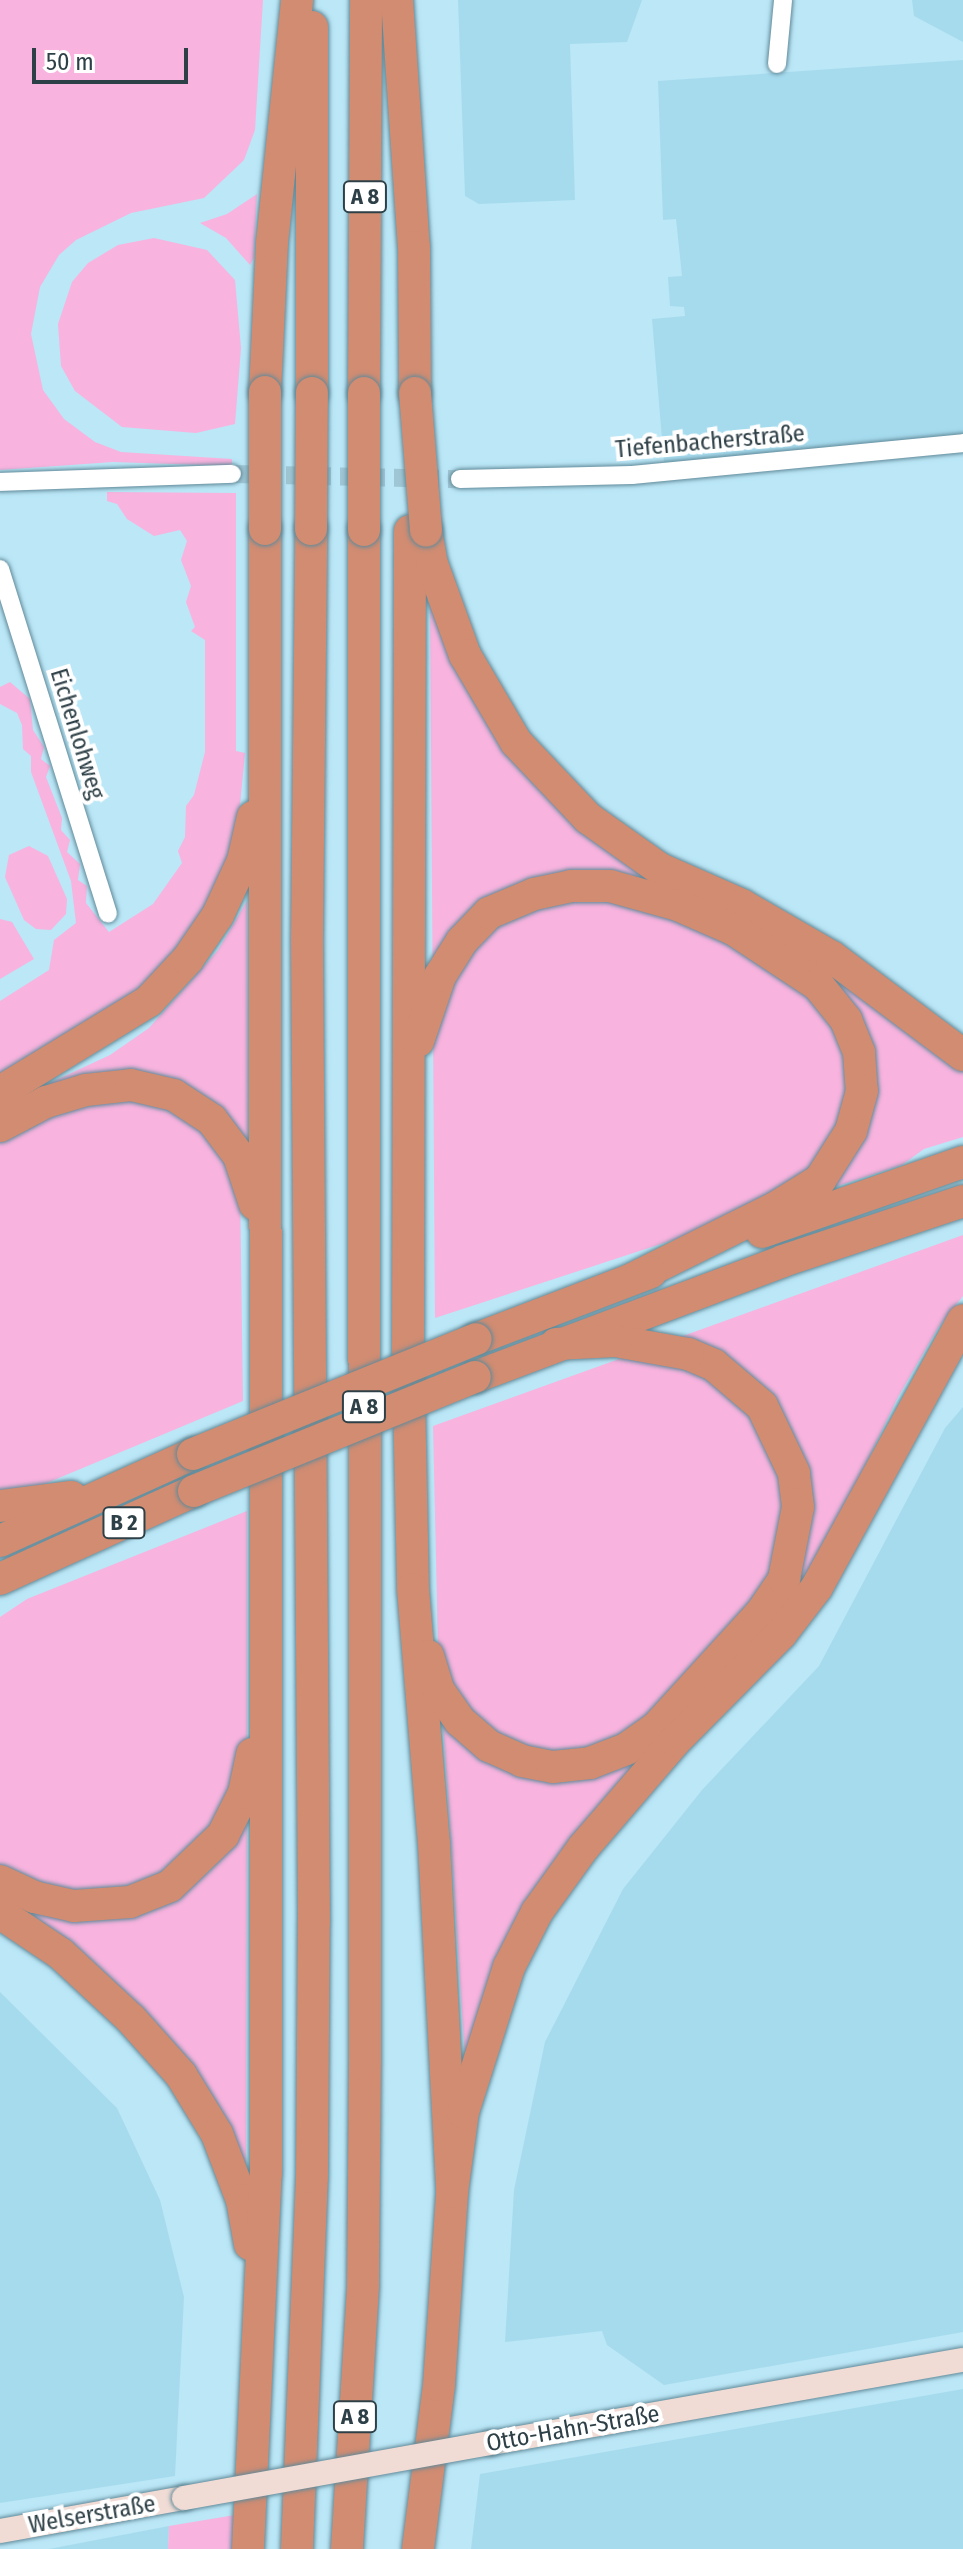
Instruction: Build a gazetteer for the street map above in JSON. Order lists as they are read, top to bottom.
{
  "streets": {
    "highway": ["A 8", "B 2"],
    "street": [
      "Tiefenbacherstraße",
      "Eichenlohweg",
      "Otto-Hahn-Straße",
      "Welserstraße"
    ]
  },
  "crossings": [
    ["Otto-Hahn-Straße", "Welserstraße"]
  ],
  "scale_bar": "50 m"
}
